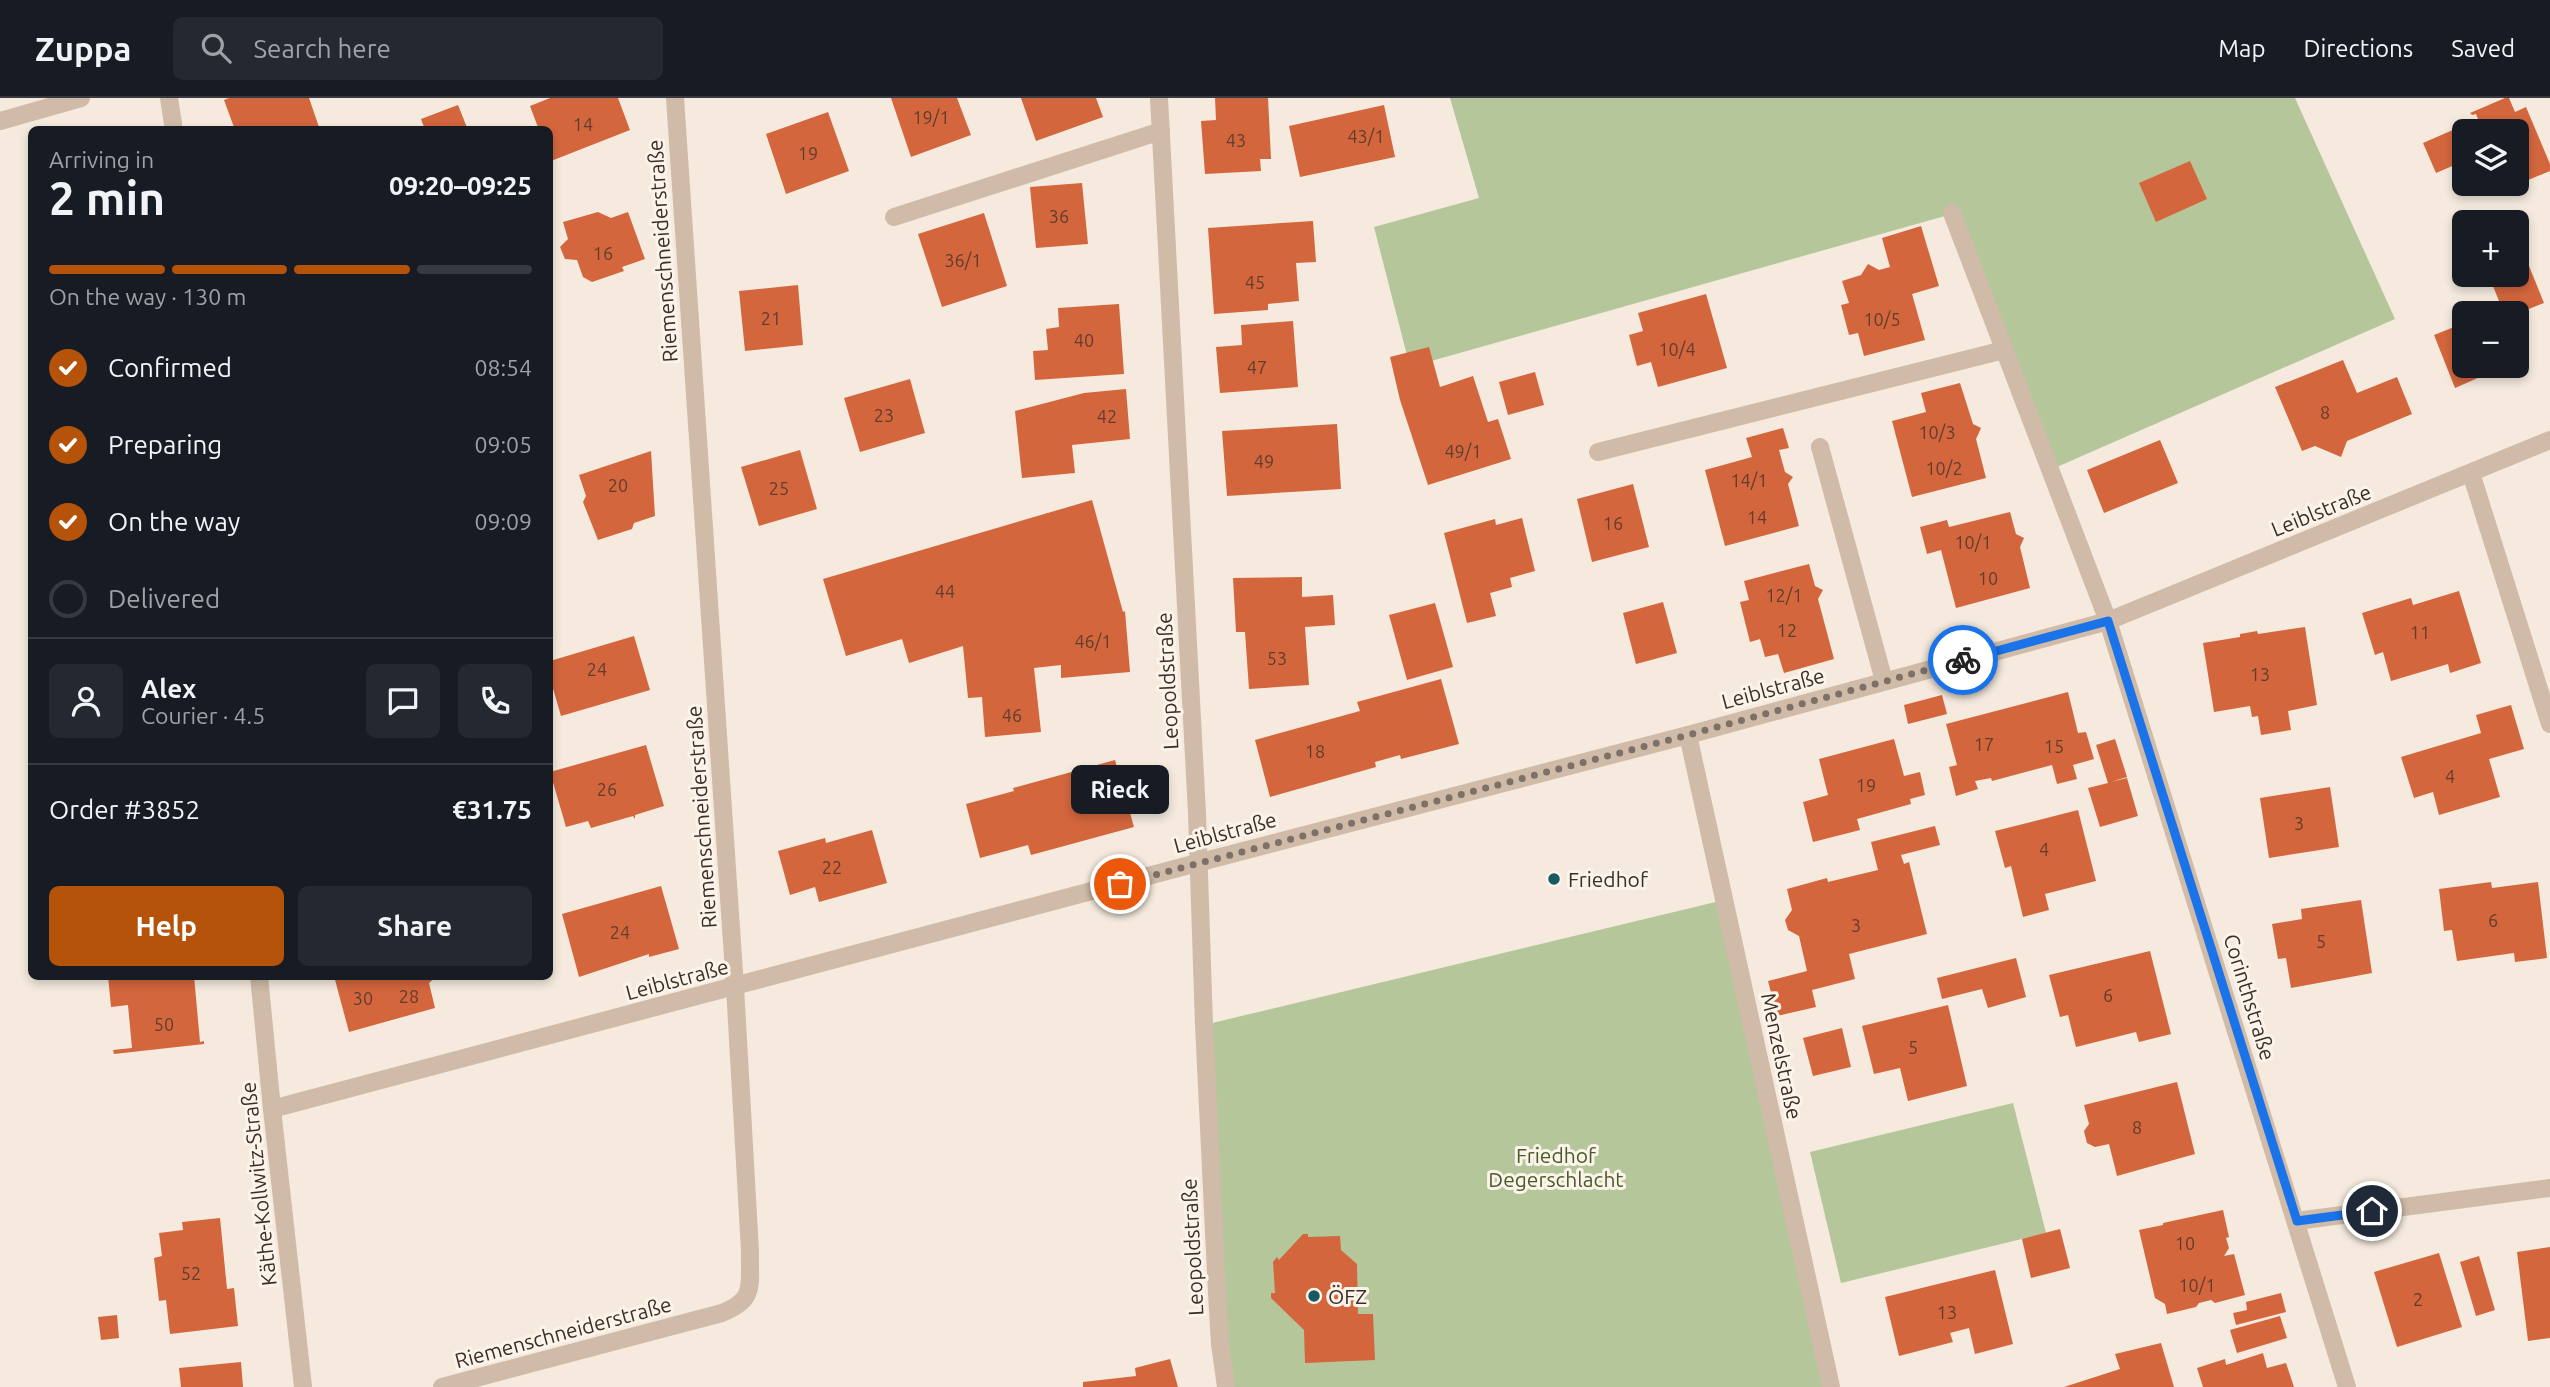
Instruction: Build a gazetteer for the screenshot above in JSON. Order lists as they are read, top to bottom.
{
  "streets": {
    "street": [
      "Riemenschneiderstraße",
      "Leiblstraße",
      "Leopoldstraße",
      "Corinthstraße",
      "Menzelstraße",
      "Käthe-Kollwitz-Straße"
    ]
  },
  "crossings": [
    ["Riemenschneiderstraße", "Leiblstraße"],
    ["Leiblstraße", "Leopoldstraße"],
    ["Leiblstraße", "Corinthstraße"],
    ["Leiblstraße", "Menzelstraße"],
    ["Leiblstraße", "Käthe-Kollwitz-Straße"]
  ],
  "parks": ["Friedhof Degerschlacht"],
  "places": ["Friedhof", "Rieck", "ÖFZ"],
  "house_numbers": [
    "19/1",
    "14",
    "43/1",
    "43",
    "19",
    "36",
    "16",
    "36/1",
    "45",
    "21",
    "10/5",
    "40",
    "10/4",
    "47",
    "8",
    "23",
    "42",
    "10/3",
    "49/1",
    "49",
    "10/2",
    "14/1",
    "20",
    "25",
    "14",
    "16",
    "10/1",
    "10",
    "44",
    "12/1",
    "12",
    "11",
    "46/1",
    "53",
    "24",
    "13",
    "46",
    "17",
    "15",
    "18",
    "4",
    "19",
    "26",
    "3",
    "4",
    "22",
    "6",
    "3",
    "24",
    "5",
    "6",
    "28",
    "30",
    "50",
    "5",
    "8",
    "10",
    "52",
    "10/1",
    "2",
    "13"
  ],
  "page": {
    "header": "Zuppa",
    "search": "Search here",
    "nav": ["Map", "Directions", "Saved"],
    "map_buttons": ["+", "−"],
    "heading": ["2 min", "Arriving in", "09:20–09:25"],
    "panel": [
      "Alex",
      "Courier · 4.5",
      "Order #3852",
      "€31.75"
    ],
    "bar": "On the way · 130 m",
    "list": [
      ["Confirmed", "08:54"],
      ["Preparing", "09:05"],
      ["On the way", "09:09"],
      "Delivered"
    ],
    "bubble": "Rieck",
    "buttons": ["Help", "Share"]
  }
}
